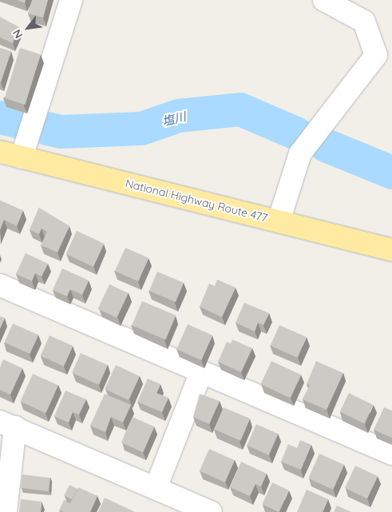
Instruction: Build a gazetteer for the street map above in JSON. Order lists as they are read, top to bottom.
{
  "streets": {
    "highway": ["National Highway Route 477"]
  },
  "water": ["塩川"],
  "north": "bottom left"
}
